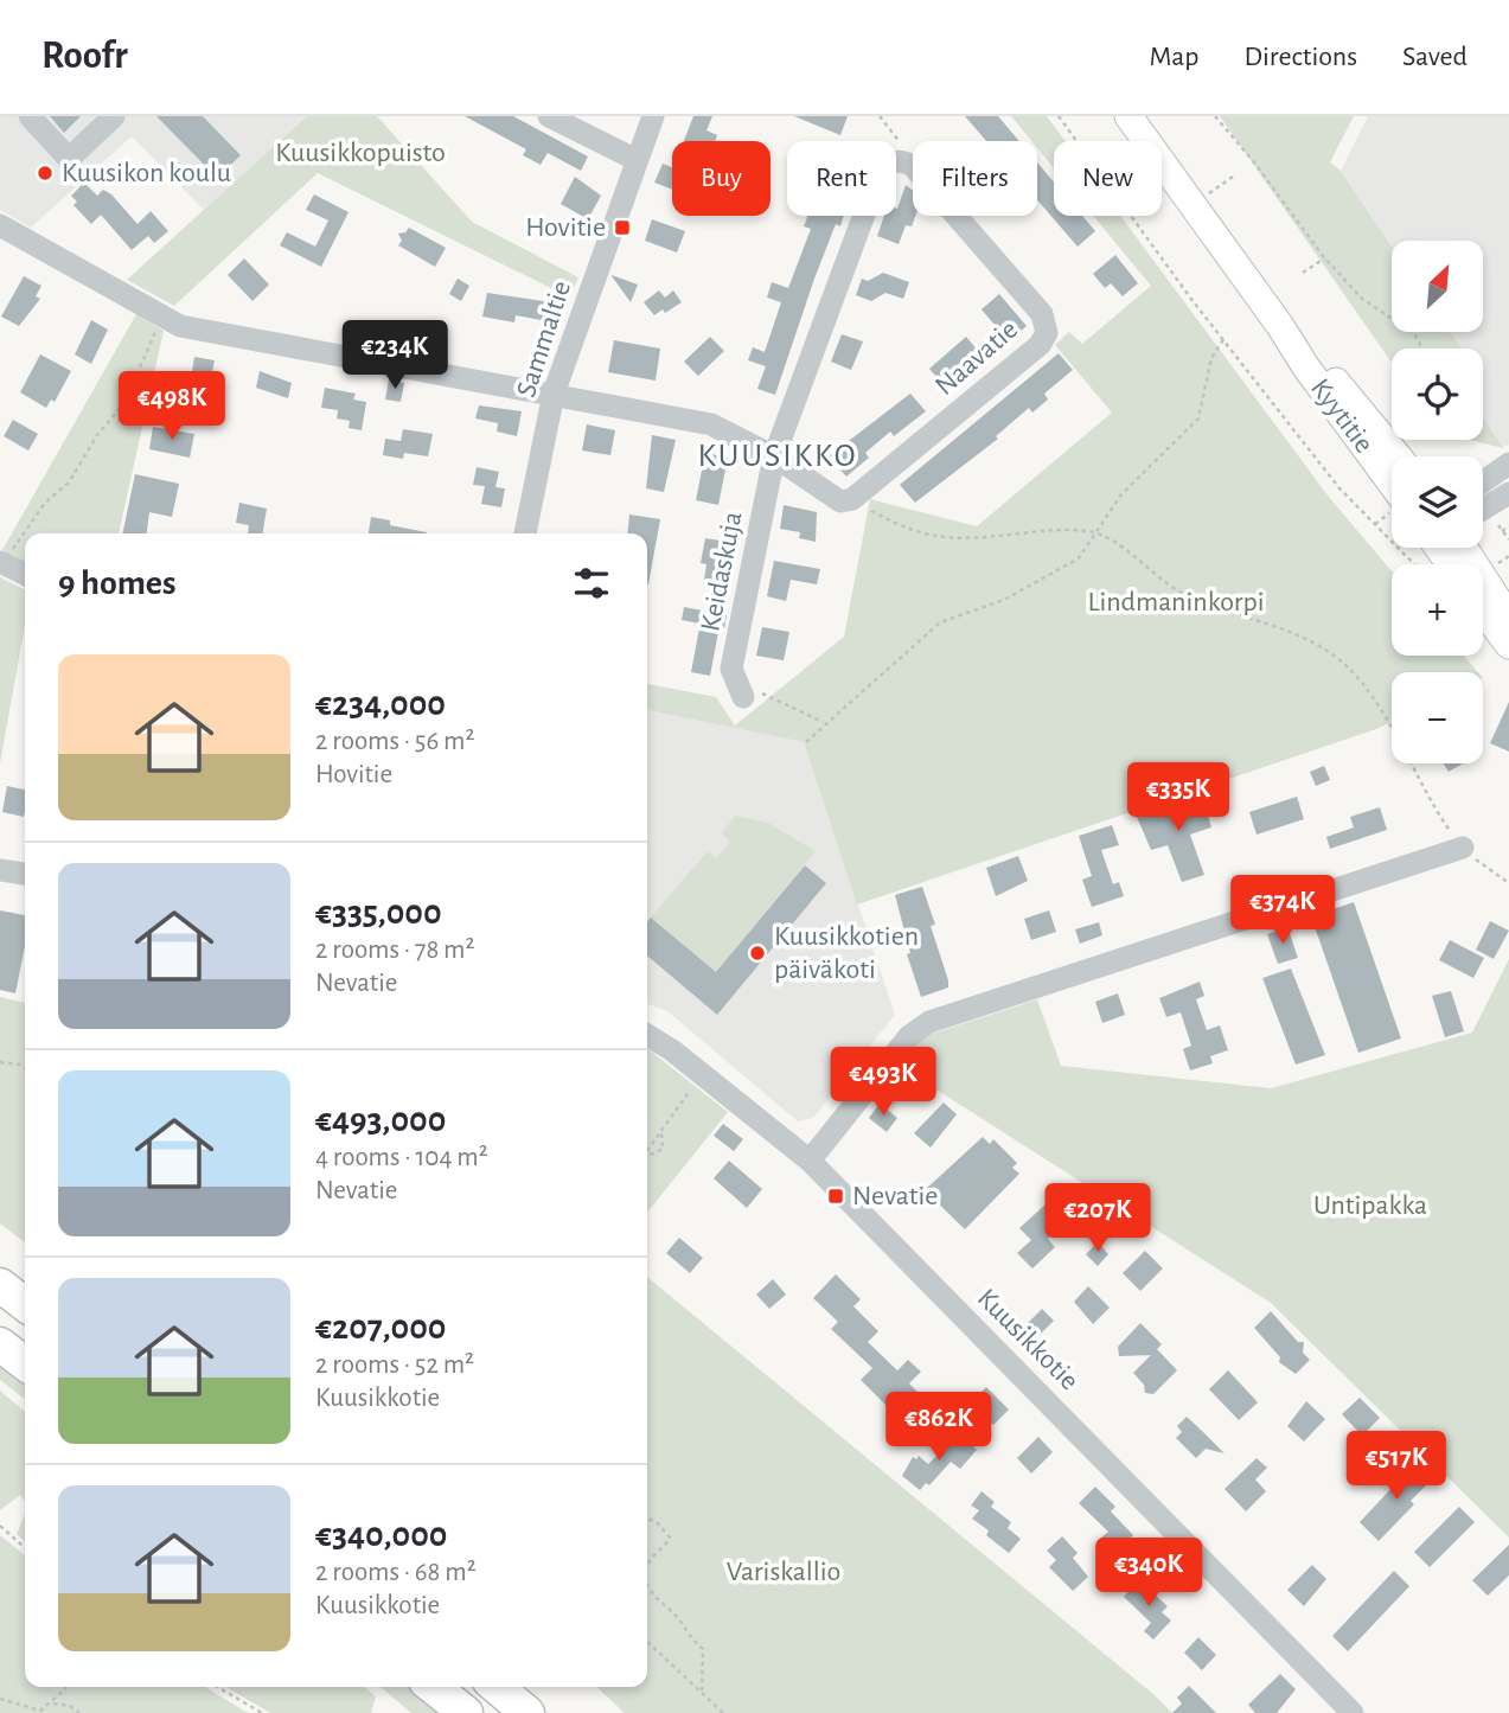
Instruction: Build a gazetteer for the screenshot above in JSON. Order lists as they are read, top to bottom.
{
  "streets": {
    "main road": ["Kyytitie"],
    "street": [
      "Sammaltie",
      "Naavatie",
      "Keidaskuja",
      "Kuusikkotie"
    ]
  },
  "districts": ["KUUSIKKO"],
  "parks": [
    "Kuusikkopuisto",
    "Lindmaninkorpi",
    "Untipakka",
    "Variskallio"
  ],
  "places": {
    "other": ["Kuusikon koulu", "Kuusikkotien päiväkoti"],
    "transit": ["Hovitie", "Nevatie"]
  },
  "north": "top right",
  "page": {
    "header": "Roofr",
    "nav": ["Map", "Directions", "Saved"],
    "chip": [
      "Buy",
      "Rent",
      "Filters",
      "New"
    ],
    "map_buttons": ["+", "−"],
    "price": [
      "€234K",
      "€498K",
      "€335K",
      "€374K",
      "€493K",
      "€207K",
      "€862K",
      "€517K",
      "€340K"
    ],
    "heading": "9 homes",
    "list": [
      {
        "name": "€234,000",
        "note": "2 rooms · 56 m² · Hovitie"
      },
      {
        "name": "€335,000",
        "note": "2 rooms · 78 m² · Nevatie"
      },
      {
        "name": "€493,000",
        "note": "4 rooms · 104 m² · Nevatie"
      },
      {
        "name": "€207,000",
        "note": "2 rooms · 52 m² · Kuusikkotie"
      },
      {
        "name": "€340,000",
        "note": "2 rooms · 68 m² · Kuusikkotie"
      }
    ]
  }
}
